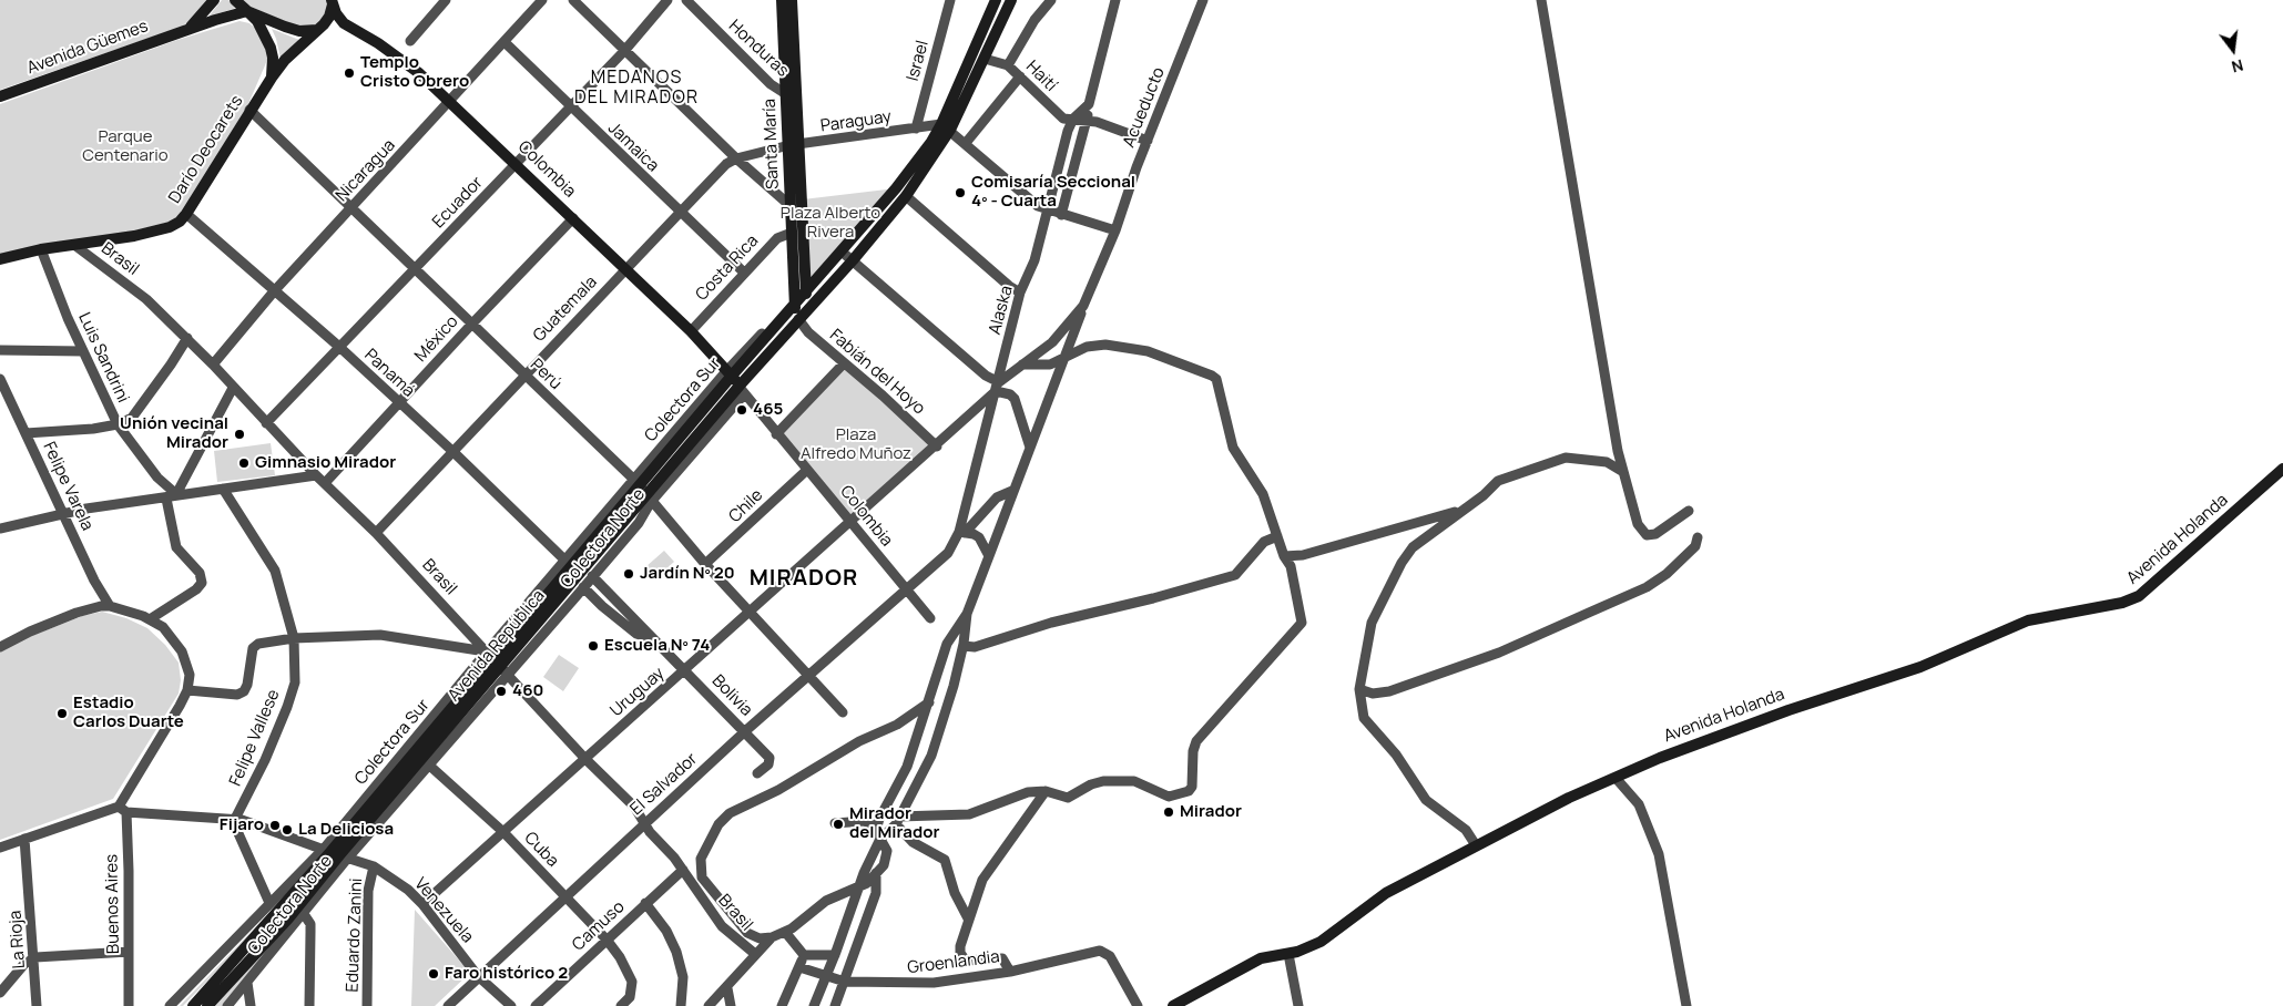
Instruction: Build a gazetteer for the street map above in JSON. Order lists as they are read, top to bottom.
{
  "streets": {
    "street": [
      "Avenida Güemes",
      "Honduras",
      "Israel",
      "Haití",
      "Acueducto",
      "Paraguay",
      "Santa María",
      "Jamaica",
      "Darío Deocarets",
      "Colombia",
      "Nicaragua",
      "Ecuador",
      "Brasil",
      "Costa Rica",
      "Guatemala",
      "Alaska",
      "México",
      "Luis Sandrini",
      "Fabián del Hoyo",
      "Panamá",
      "Perú",
      "Colectora Sur",
      "Felipe Varela",
      "Chile",
      "Colectora Norte",
      "Avenida Holanda",
      "Avenida República",
      "Uruguay",
      "Bolivia",
      "Felipe Vallese",
      "El Salvador",
      "Cuba",
      "Buenos Aires",
      "Venezuela",
      "Camuso",
      "Eduardo Zanini",
      "La Rioja",
      "Groenlandia"
    ]
  },
  "crossings": [
    ["Honduras", "Santa María"],
    ["Israel", "Paraguay"],
    ["Haití", "Alaska"],
    ["Acueducto", "Alaska"],
    ["Acueducto", "Uruguay"],
    ["Paraguay", "Santa María"],
    ["Paraguay", "Guatemala"],
    ["Paraguay", "Avenida República"],
    ["Santa María", "Costa Rica"],
    ["Santa María", "Guatemala"],
    ["Santa María", "Fabián del Hoyo"],
    ["Santa María", "Colectora Sur"],
    ["Santa María", "Avenida República"],
    ["Jamaica", "Nicaragua"],
    ["Jamaica", "Ecuador"],
    ["Jamaica", "Costa Rica"],
    ["Jamaica", "Guatemala"],
    ["Darío Deocarets", "Colombia"],
    ["Darío Deocarets", "Brasil"],
    ["Darío Deocarets", "Luis Sandrini"],
    ["Darío Deocarets", "Panamá"],
    ["Darío Deocarets", "Perú"],
    ["Colombia", "Nicaragua"],
    ["Colombia", "Ecuador"],
    ["Colombia", "Costa Rica"],
    ["Colombia", "Guatemala"],
    ["Colombia", "México"],
    ["Colombia", "Colectora Sur"],
    ["Colombia", "Chile"],
    ["Colombia", "Avenida República"],
    ["Colombia", "Uruguay"],
    ["Colombia", "El Salvador"],
    ["Nicaragua", "Brasil"],
    ["Nicaragua", "Panamá"],
    ["Nicaragua", "Perú"],
    ["Ecuador", "Brasil"],
    ["Ecuador", "Panamá"],
    ["Ecuador", "Perú"],
    ["Brasil", "Guatemala"],
    ["Brasil", "México"],
    ["Brasil", "Colectora Norte"],
    ["Brasil", "Avenida República"],
    ["Brasil", "Uruguay"],
    ["Brasil", "El Salvador"],
    ["Brasil", "Camuso"],
    ["Guatemala", "Panamá"],
    ["Guatemala", "Perú"],
    ["Alaska", "Uruguay"],
    ["Alaska", "El Salvador"],
    ["México", "Panamá"],
    ["México", "Perú"],
    ["Fabián del Hoyo", "Avenida República"],
    ["Fabián del Hoyo", "Uruguay"],
    ["Perú", "Chile"],
    ["Perú", "Colectora Norte"],
    ["Perú", "Avenida República"],
    ["Perú", "Uruguay"],
    ["Perú", "El Salvador"],
    ["Colectora Sur", "Avenida República"],
    ["Colectora Norte", "Avenida República"],
    ["Colectora Norte", "Bolivia"],
    ["Colectora Norte", "Venezuela"],
    ["Avenida República", "Cuba"],
    ["Avenida República", "Venezuela"],
    ["Uruguay", "Bolivia"],
    ["Uruguay", "Cuba"],
    ["Uruguay", "Venezuela"],
    ["Bolivia", "El Salvador"],
    ["Felipe Vallese", "Venezuela"],
    ["El Salvador", "Cuba"],
    ["El Salvador", "Venezuela"],
    ["Cuba", "Camuso"],
    ["Buenos Aires", "Venezuela"],
    ["Venezuela", "Eduardo Zanini"]
  ],
  "districts": ["MEDANOS DEL MIRADOR", "MIRADOR"],
  "parks": ["Parque Centenario", "Plaza Alberto Rivera", "Plaza Alfredo Muñoz"],
  "places": [
    "Templo Cristo Obrero",
    "Comisaría Seccional 4º - Cuarta",
    "465",
    "Unión vecinal Mirador",
    "Gimnasio Mirador",
    "Jardín Nº 20",
    "Escuela Nº 74",
    "460",
    "Estadio Carlos Duarte",
    "Mirador",
    "Mirador del Mirador",
    "Fijaro",
    "La Deliciosa",
    "Faro histórico 2"
  ],
  "north": "bottom"
}
